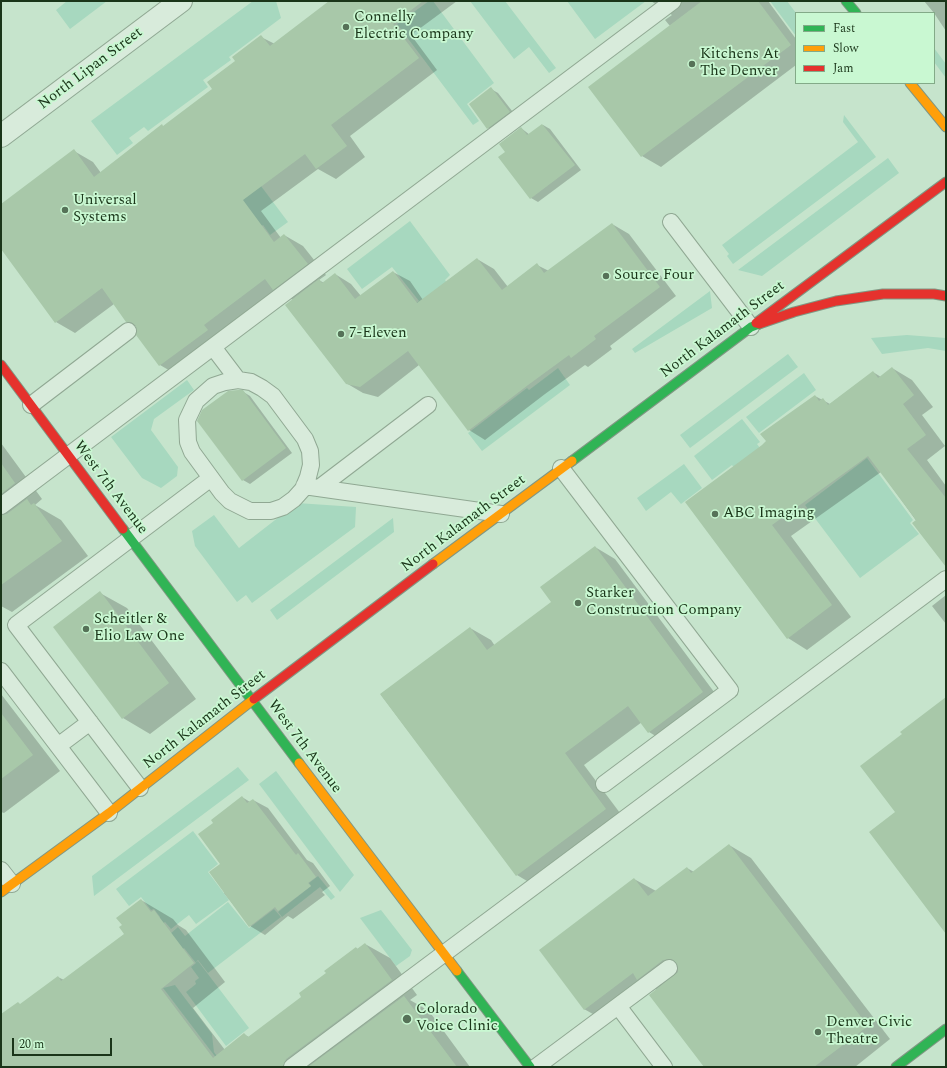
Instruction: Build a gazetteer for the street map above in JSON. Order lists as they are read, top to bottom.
{
  "streets": {
    "main road": ["North Kalamath Street", "West 7th Avenue"],
    "street": ["North Lipan Street"]
  },
  "crossings": [
    ["North Kalamath Street", "West 7th Avenue"]
  ],
  "places": [
    "Connelly Electric Company",
    "Kitchens At The Denver",
    "Universal Systems",
    "Source Four",
    "7-Eleven",
    "ABC Imaging",
    "Starker Construction Company",
    "Scheitler & Elio Law One",
    "Colorado Voice Clinic",
    "Denver Civic Theatre"
  ],
  "legend": ["Fast", "Slow", "Jam"],
  "scale_bar": "20 m"
}
